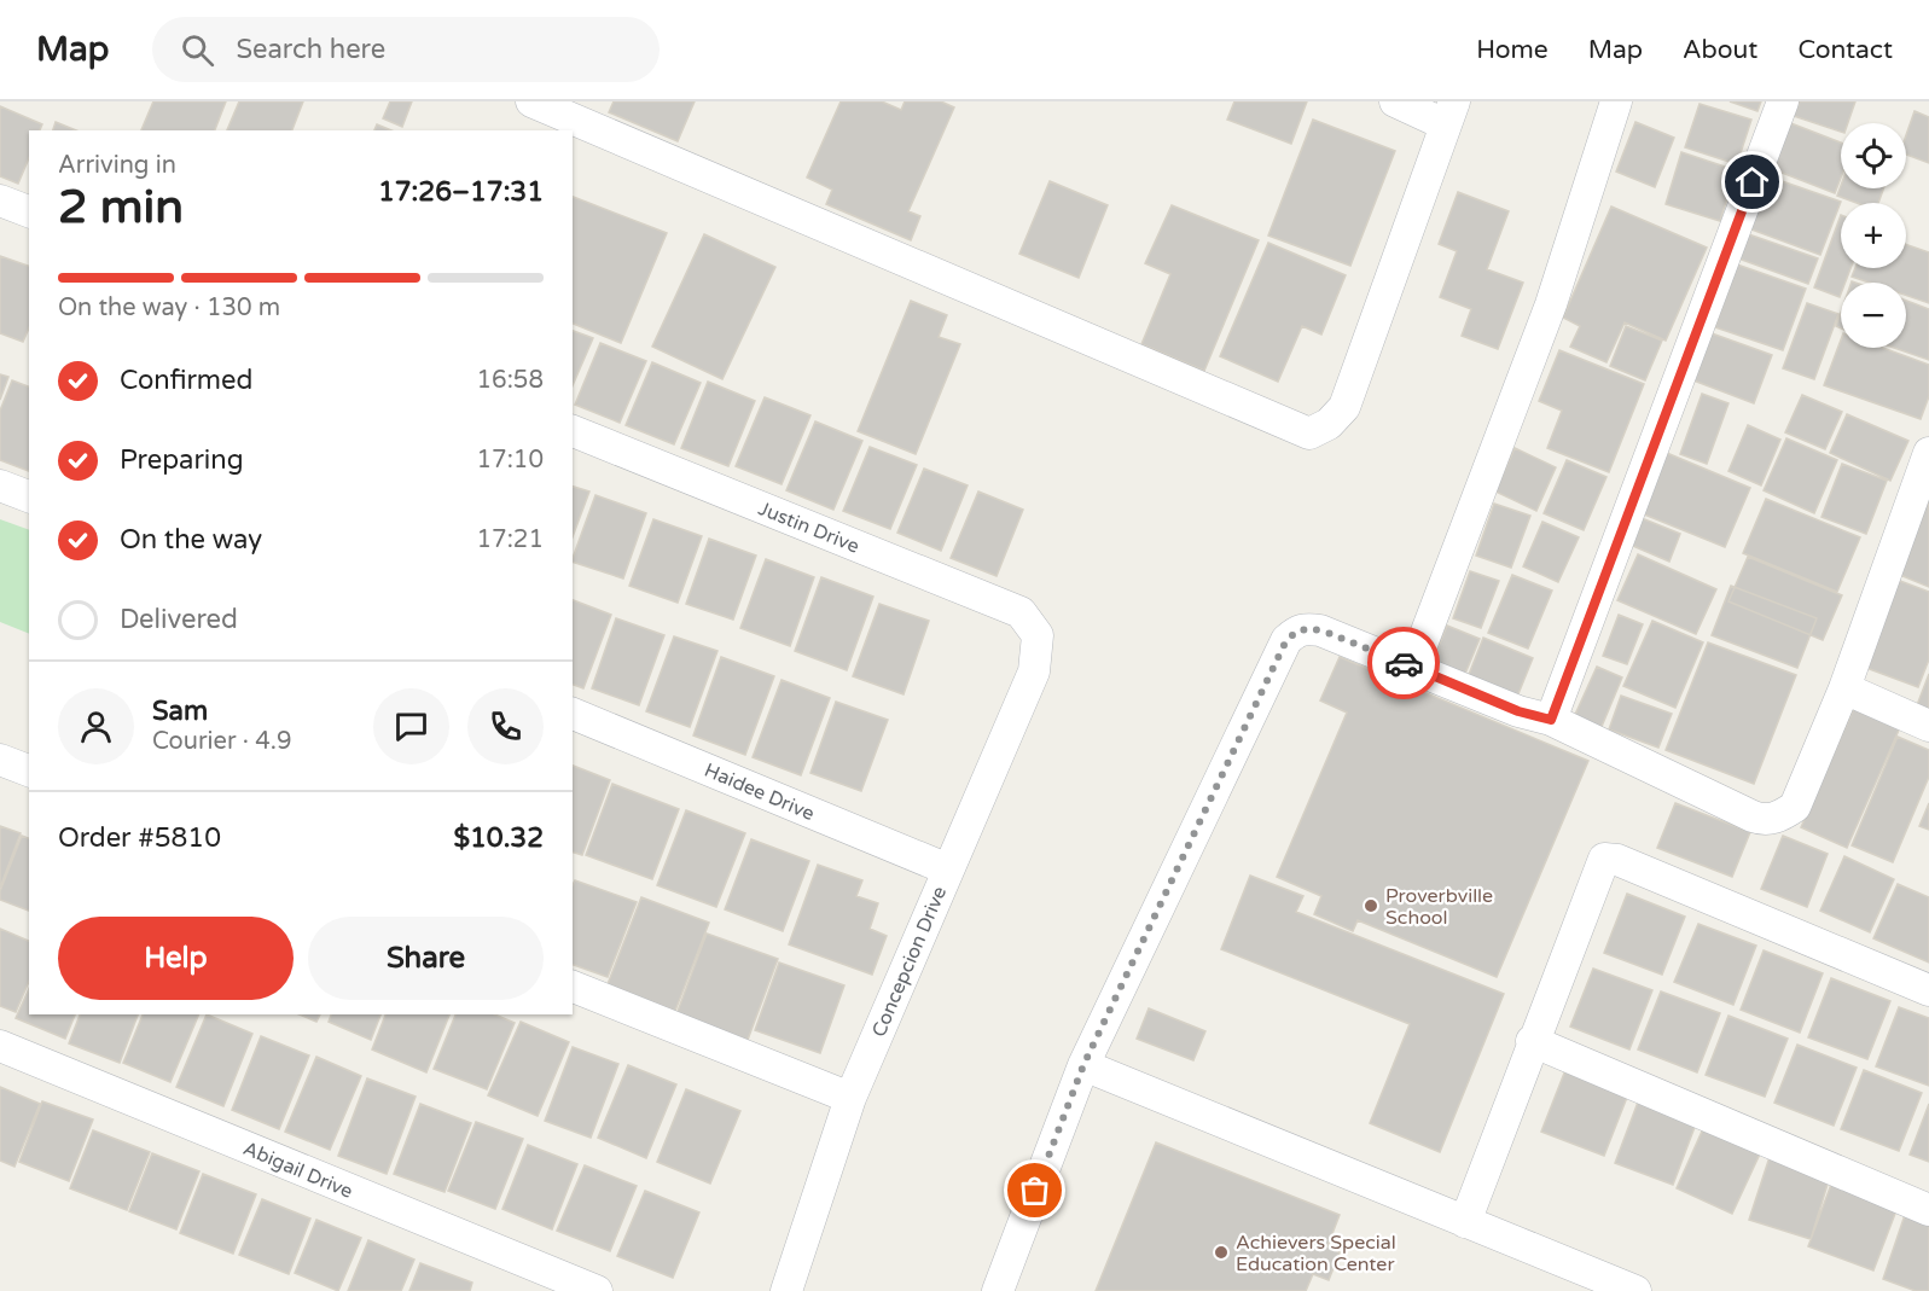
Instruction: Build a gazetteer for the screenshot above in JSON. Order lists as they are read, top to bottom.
{
  "streets": {
    "street": [
      "Justin Drive",
      "Haidee Drive",
      "Concepcion Drive",
      "Abigail Drive"
    ]
  },
  "crossings": [
    ["Justin Drive", "Concepcion Drive"],
    ["Haidee Drive", "Concepcion Drive"]
  ],
  "places": ["Proverbville School", "Achievers Special Education Center"],
  "page": {
    "header": "Map",
    "search": "Search here",
    "nav": [
      "Home",
      "Map",
      "About",
      "Contact"
    ],
    "map_buttons": ["+", "−"],
    "heading": ["2 min", "Arriving in", "17:26–17:31"],
    "panel": [
      "Sam",
      "Courier · 4.9",
      "Order #5810",
      "$10.32"
    ],
    "bar": "On the way · 130 m",
    "list": [
      ["Confirmed", "16:58"],
      ["Preparing", "17:10"],
      ["On the way", "17:21"],
      "Delivered"
    ],
    "buttons": ["Help", "Share"]
  }
}
